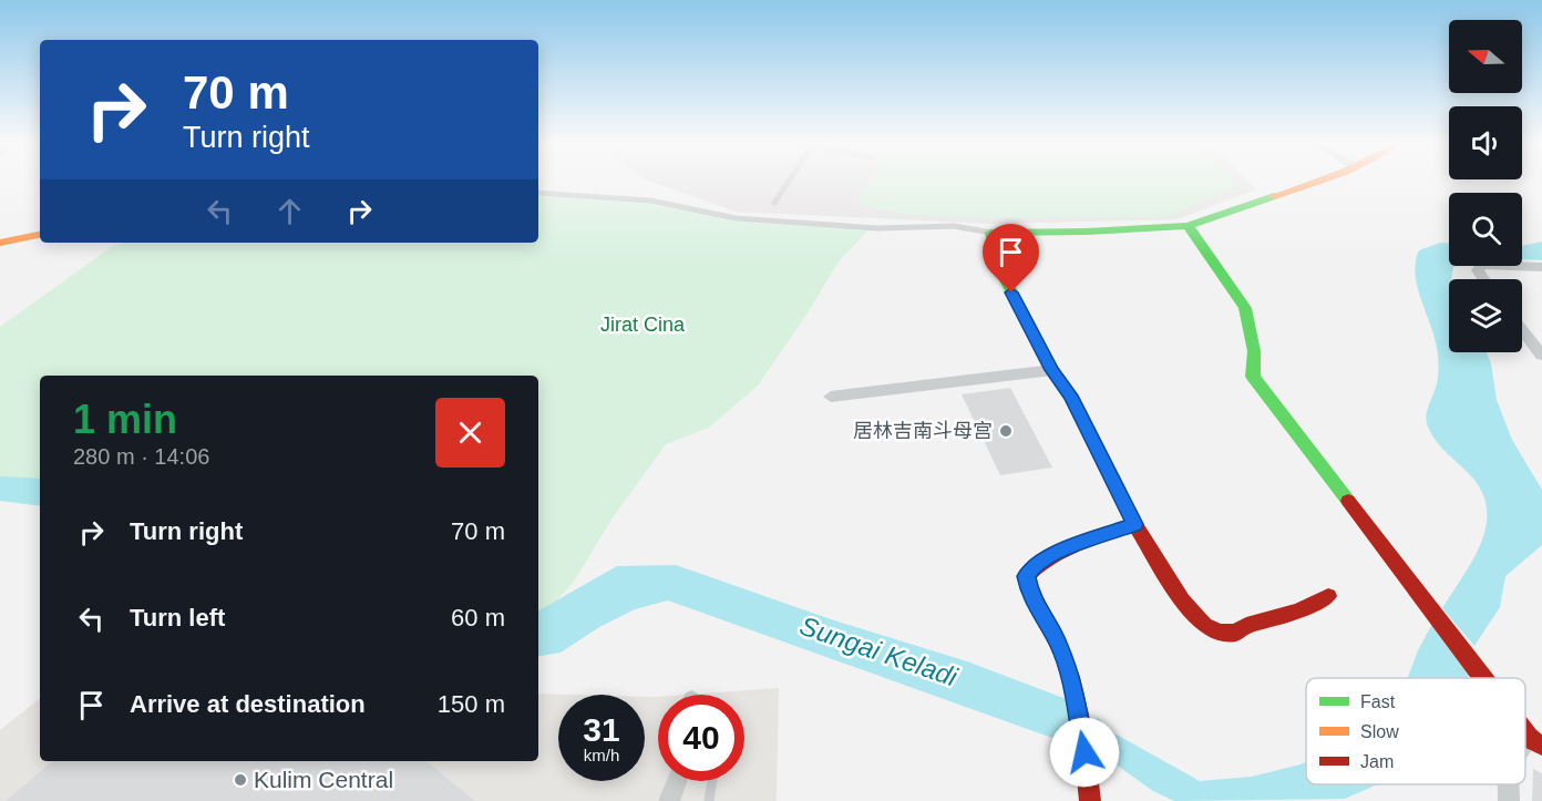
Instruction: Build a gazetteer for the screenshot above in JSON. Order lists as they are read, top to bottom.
{
  "water": ["Sungai Keladi"],
  "parks": ["Jirat Cina"],
  "places": ["居林吉南斗母宫", "Kulim Central"],
  "legend": ["Fast", "Slow", "Jam"],
  "north": "left",
  "page": {
    "turn": ["70 m", "Turn right"],
    "heading": ["1 min", "280 m · 14:06"],
    "list": [
      {
        "name": "Turn right",
        "value": "70 m"
      },
      {
        "name": "Turn left",
        "value": "60 m"
      },
      {
        "name": "Arrive at destination",
        "value": "150 m"
      }
    ],
    "speed": "31 km/h",
    "limit": "40"
  }
}
